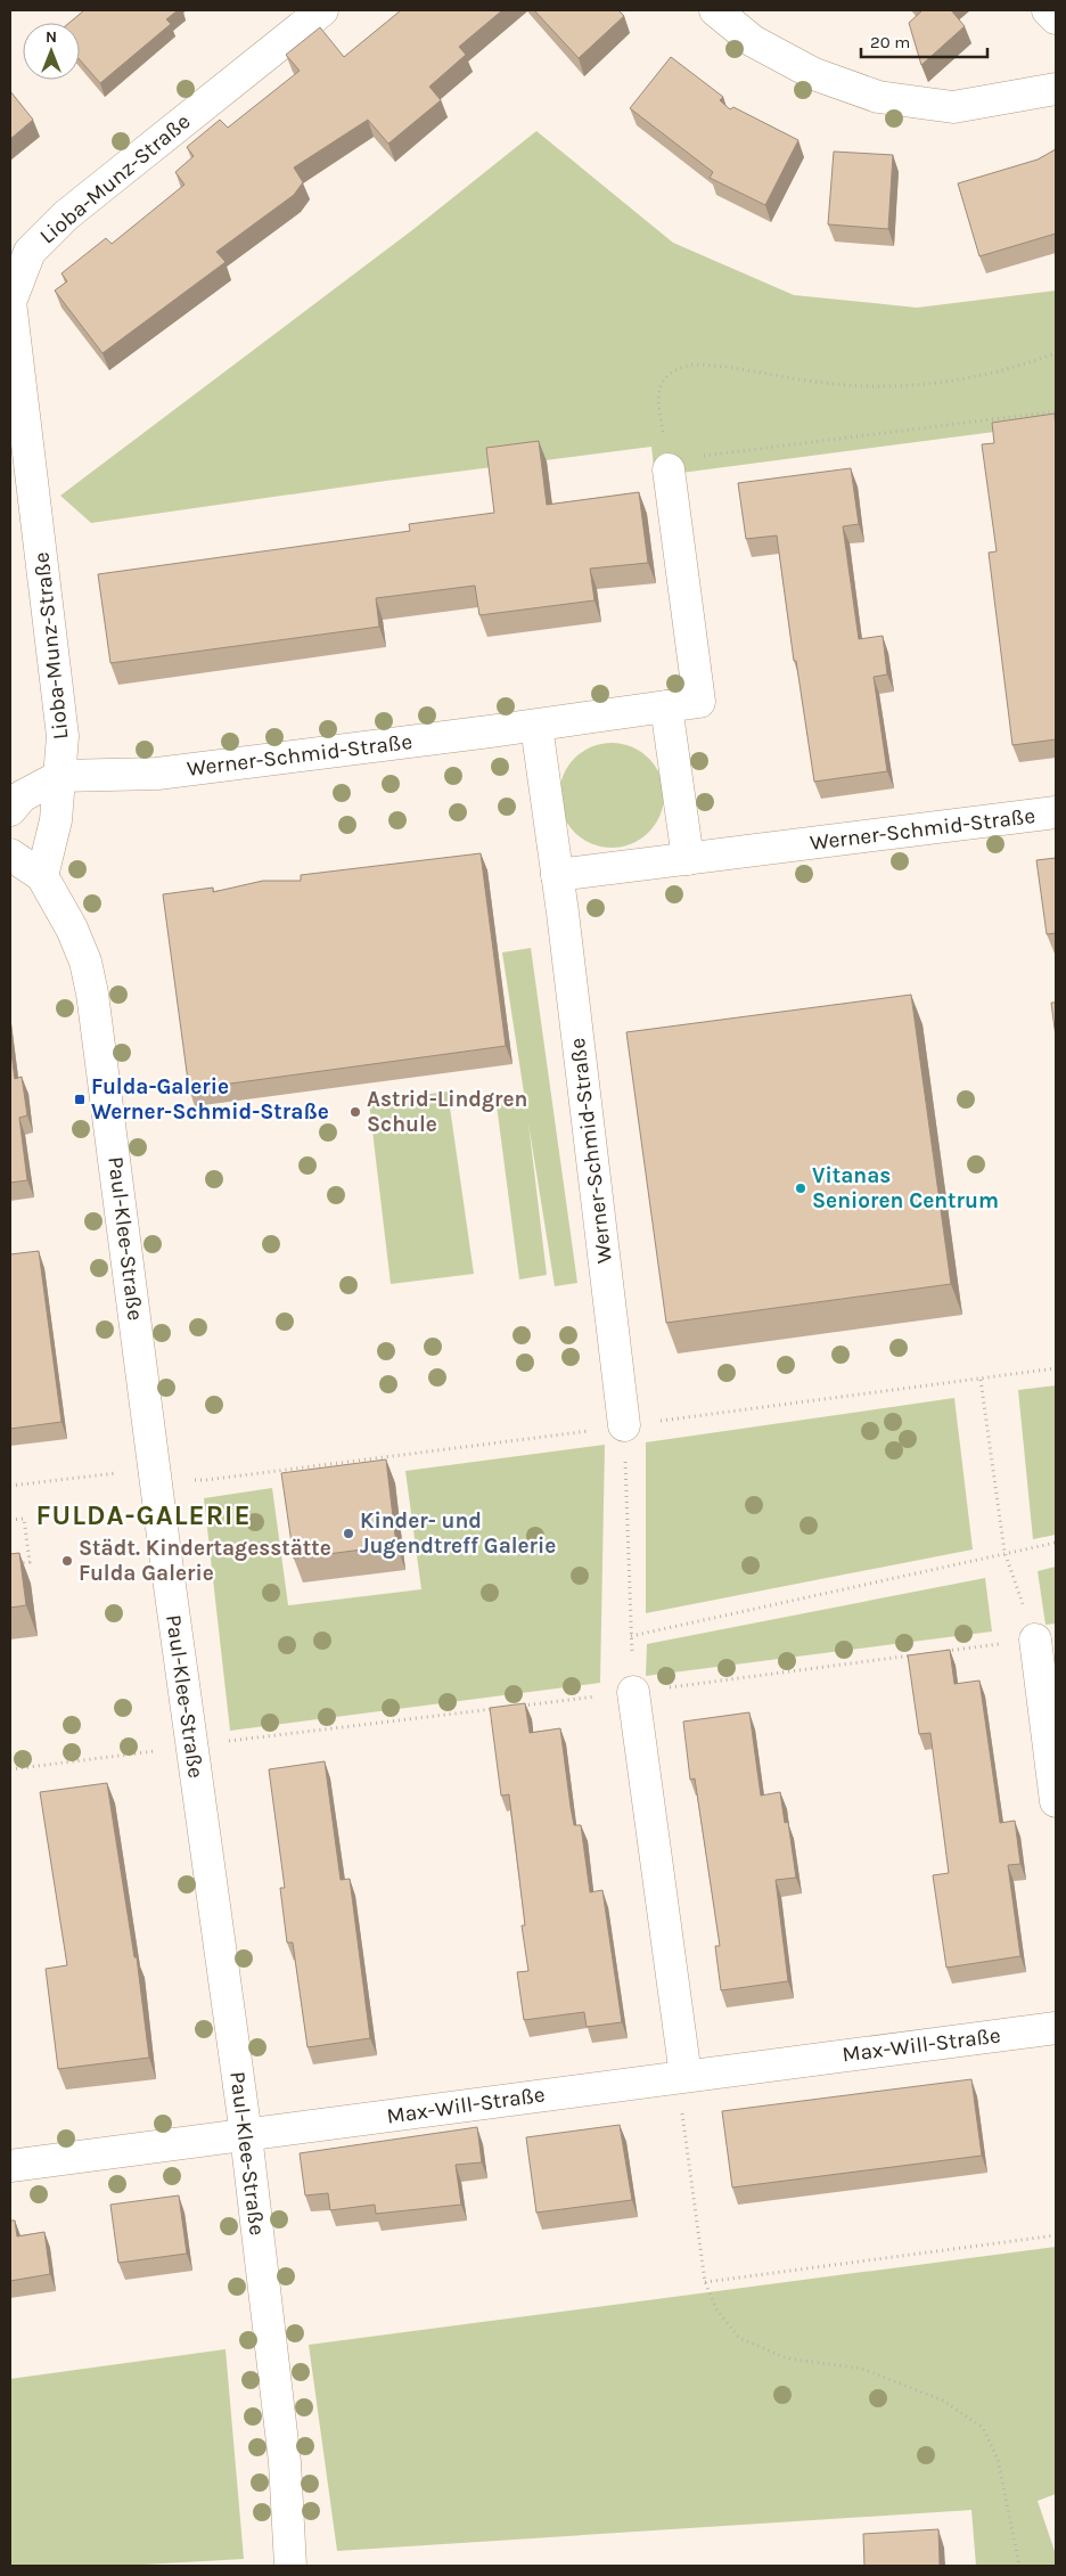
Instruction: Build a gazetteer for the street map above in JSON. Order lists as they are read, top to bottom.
{
  "streets": {
    "street": [
      "Lioba-Munz-Straße",
      "Werner-Schmid-Straße",
      "Paul-Klee-Straße",
      "Max-Will-Straße"
    ]
  },
  "crossings": [
    ["Lioba-Munz-Straße", "Werner-Schmid-Straße"],
    ["Lioba-Munz-Straße", "Paul-Klee-Straße"],
    ["Paul-Klee-Straße", "Max-Will-Straße"]
  ],
  "districts": ["FULDA-GALERIE"],
  "places": {
    "transit": ["Fulda-Galerie Werner-Schmid-Straße"],
    "other": [
      "Astrid-Lindgren Schule",
      "Vitanas Senioren Centrum",
      "Kinder- und Jugendtreff Galerie",
      "Städt. Kindertagesstätte Fulda Galerie"
    ]
  },
  "scale_bar": "20 m",
  "north": "top"
}
